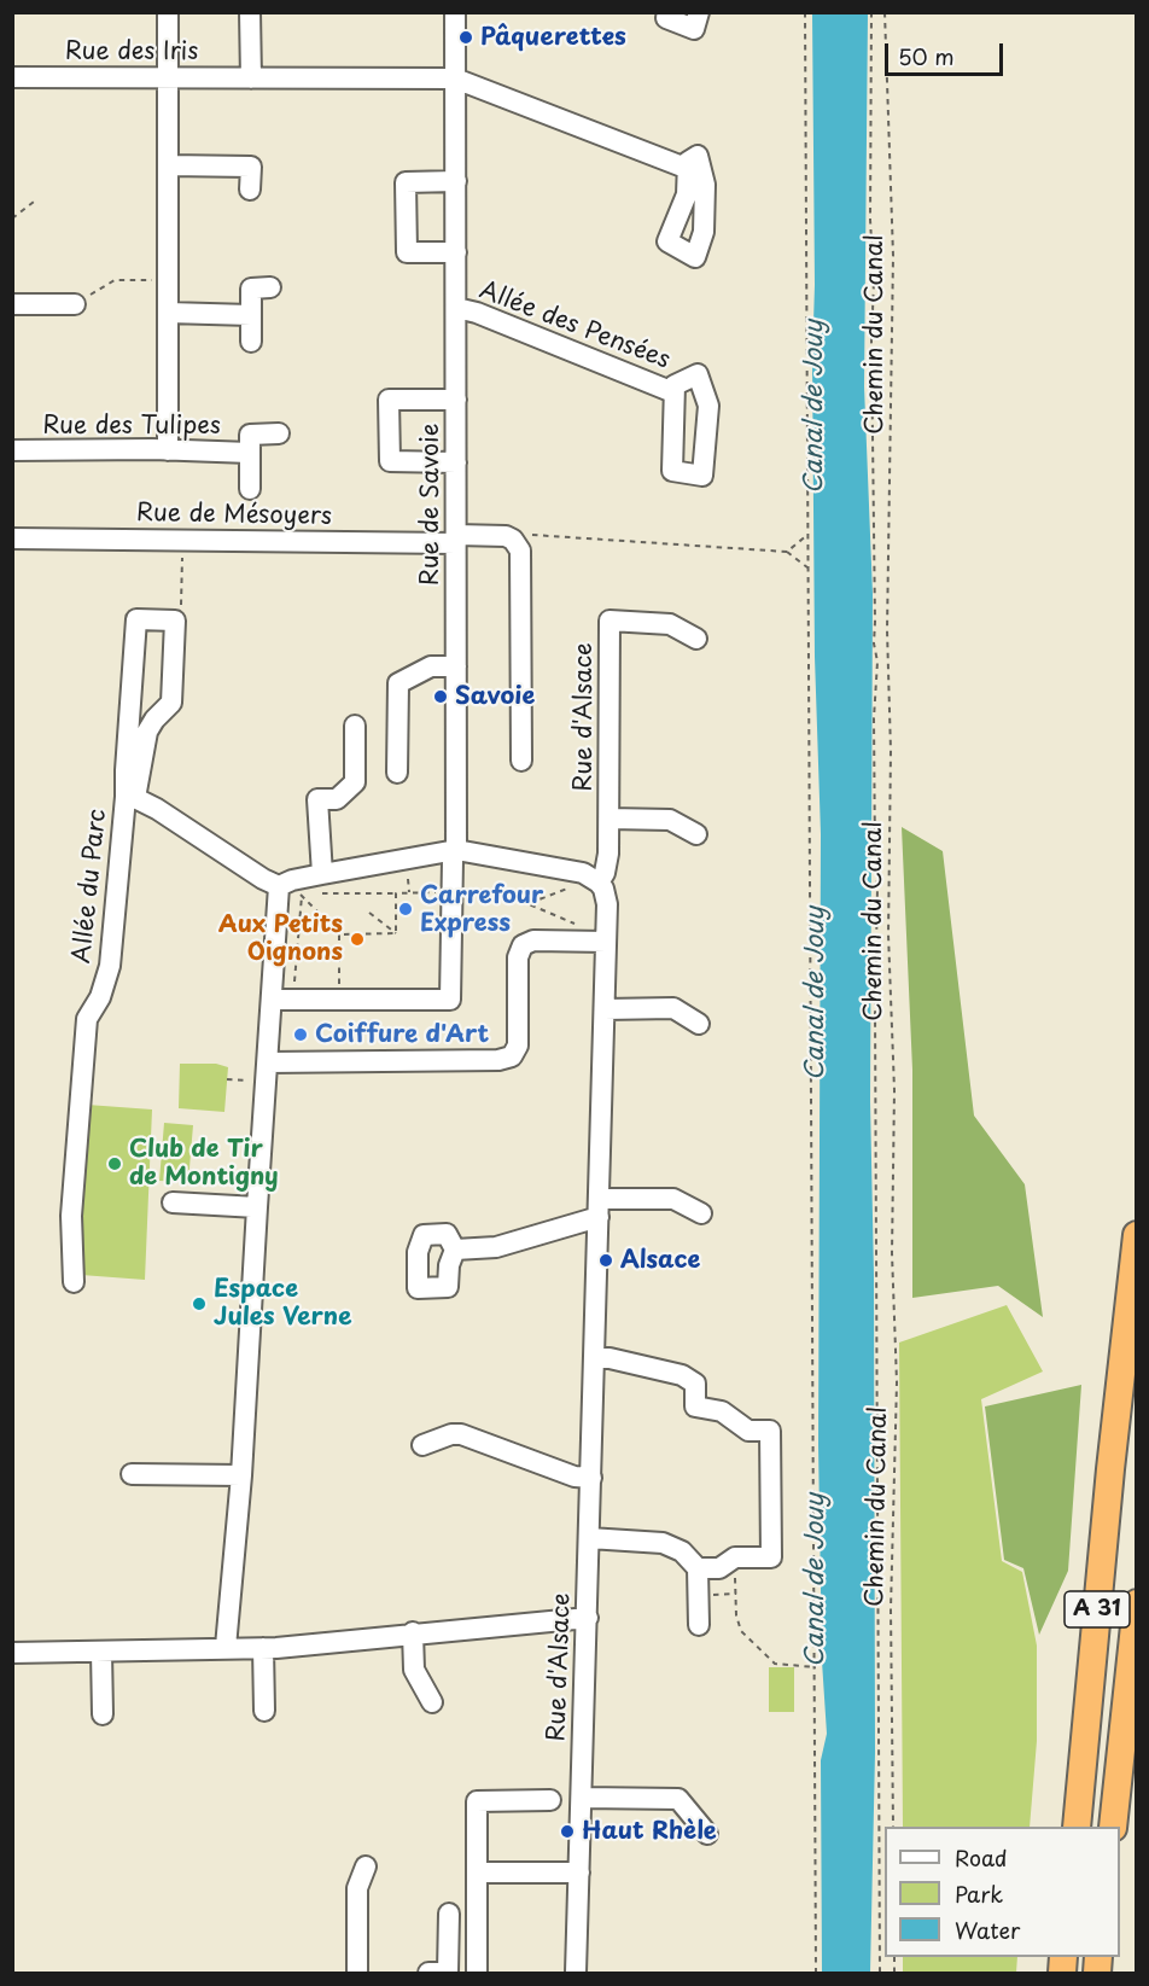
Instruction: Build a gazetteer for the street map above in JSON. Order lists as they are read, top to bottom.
{
  "streets": {
    "highway": ["A 31"],
    "street": [
      "Rue des Iris",
      "Allée des Pensées",
      "Rue des Tulipes",
      "Rue de Savoie",
      "Rue de Mésoyers",
      "Rue d'Alsace",
      "Allée du Parc"
    ],
    "path": ["Chemin du Canal"]
  },
  "crossings": [
    ["Rue des Iris", "Rue de Savoie"],
    ["Allée des Pensées", "Rue de Savoie"],
    ["Rue de Savoie", "Rue de Mésoyers"]
  ],
  "water": ["Canal de Jouy"],
  "places": [
    "Pâquerettes",
    "Savoie",
    "Carrefour Express",
    "Aux Petits Oignons",
    "Coiffure d'Art",
    "Club de Tir de Montigny",
    "Alsace",
    "Espace Jules Verne",
    "Haut Rhèle"
  ],
  "legend": ["Road", "Park", "Water"],
  "scale_bar": "50 m"
}
